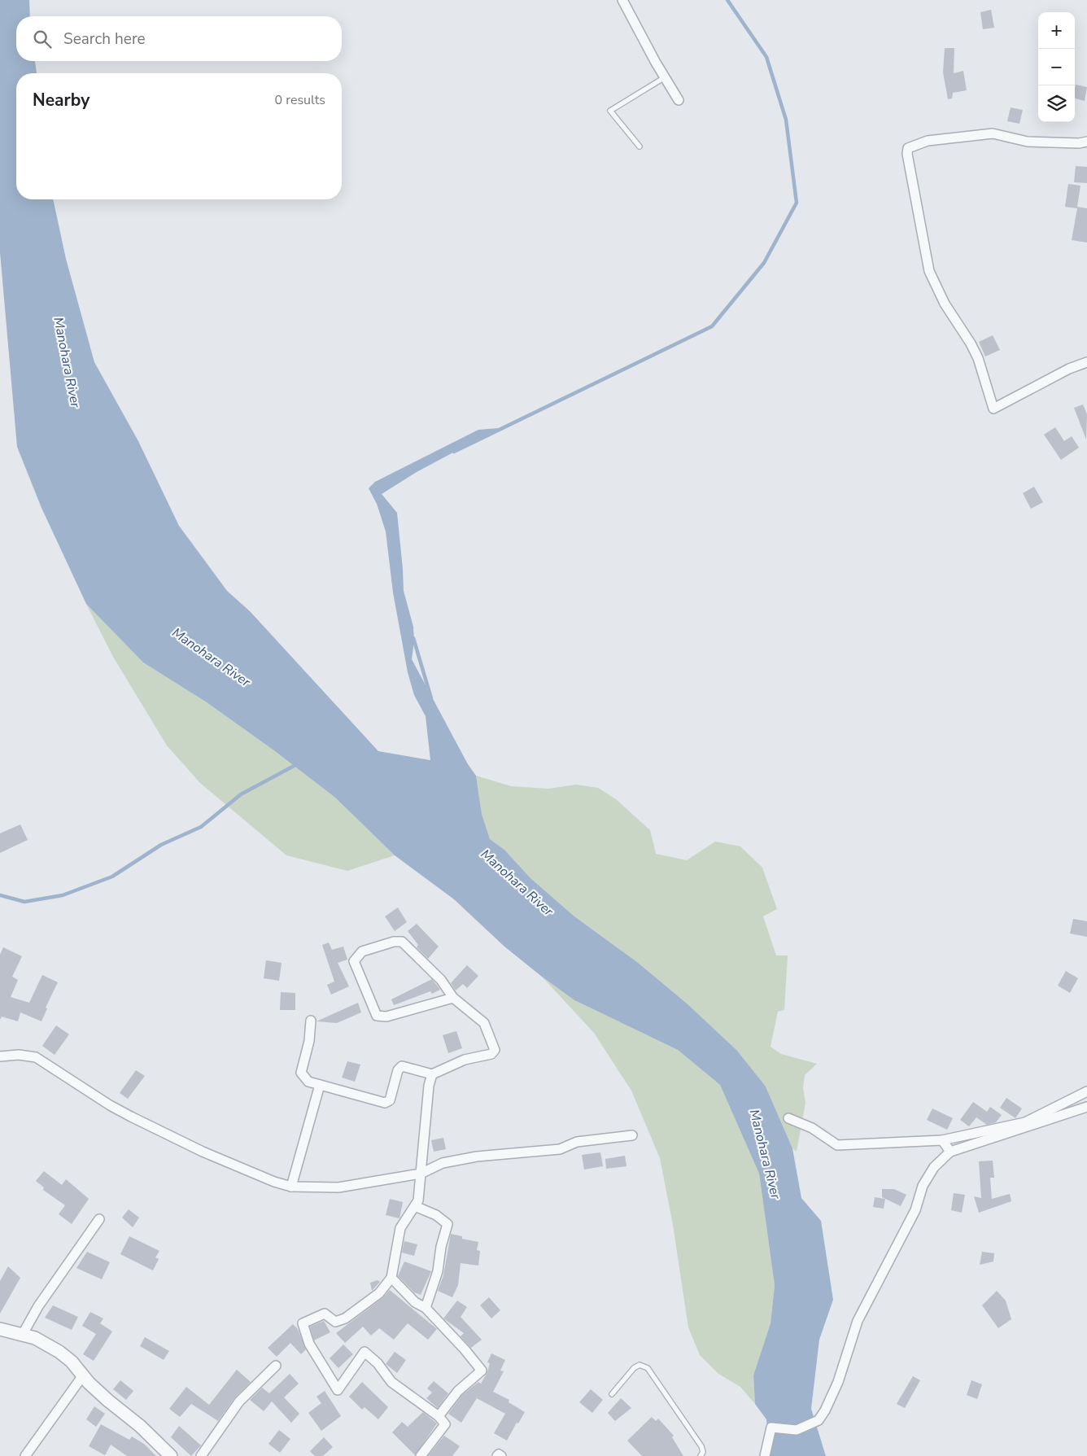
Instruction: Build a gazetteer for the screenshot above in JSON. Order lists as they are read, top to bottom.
{
  "water": ["Manohara River"],
  "page": {
    "map_buttons": ["+", "−"],
    "search": "Search here",
    "heading": ["Nearby", "0 results"]
  }
}
